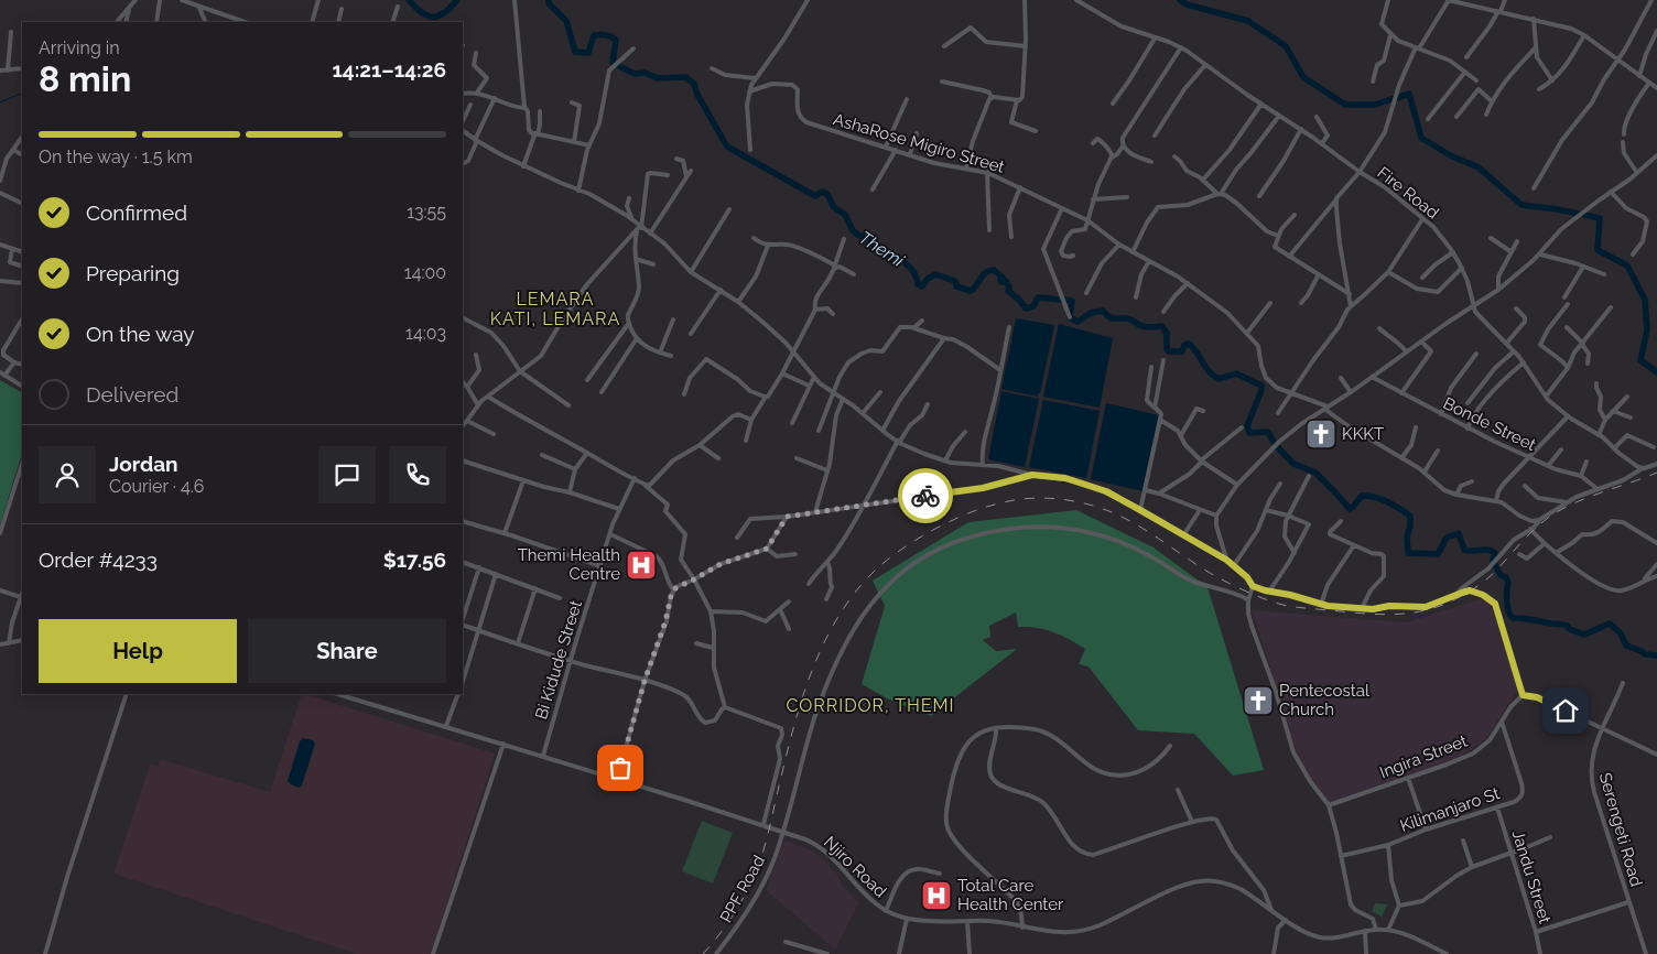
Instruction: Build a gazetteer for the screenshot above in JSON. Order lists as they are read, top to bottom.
{
  "streets": {
    "street": [
      "AshaRose Migiro Street",
      "Fire Road",
      "Bonde Street",
      "Bi Kidude Street",
      "Ingira Street",
      "Kilimanjaro St",
      "Serengeti Road",
      "Njiro Road",
      "Jandu Street",
      "PPF Road"
    ]
  },
  "crossings": [
    ["Bi Kidude Street", "Njiro Road"],
    ["Ingira Street", "Kilimanjaro St"],
    ["Kilimanjaro St", "Jandu Street"],
    ["Njiro Road", "PPF Road"]
  ],
  "districts": ["LEMARA KATI, LEMARA", "CORRIDOR, THEMI"],
  "water": ["Themi"],
  "places": {
    "church": ["KKKT", "Pentecostal Church"],
    "hospital": ["Themi Health Centre", "Total Care Health Center"]
  },
  "page": {
    "heading": ["8 min", "Arriving in", "14:21–14:26"],
    "panel": [
      "Jordan",
      "Courier · 4.6",
      "Order #4233",
      "$17.56"
    ],
    "bar": "On the way · 1.5 km",
    "list": [
      ["Confirmed", "13:55"],
      ["Preparing", "14:00"],
      ["On the way", "14:03"],
      "Delivered"
    ],
    "buttons": ["Help", "Share"]
  }
}
